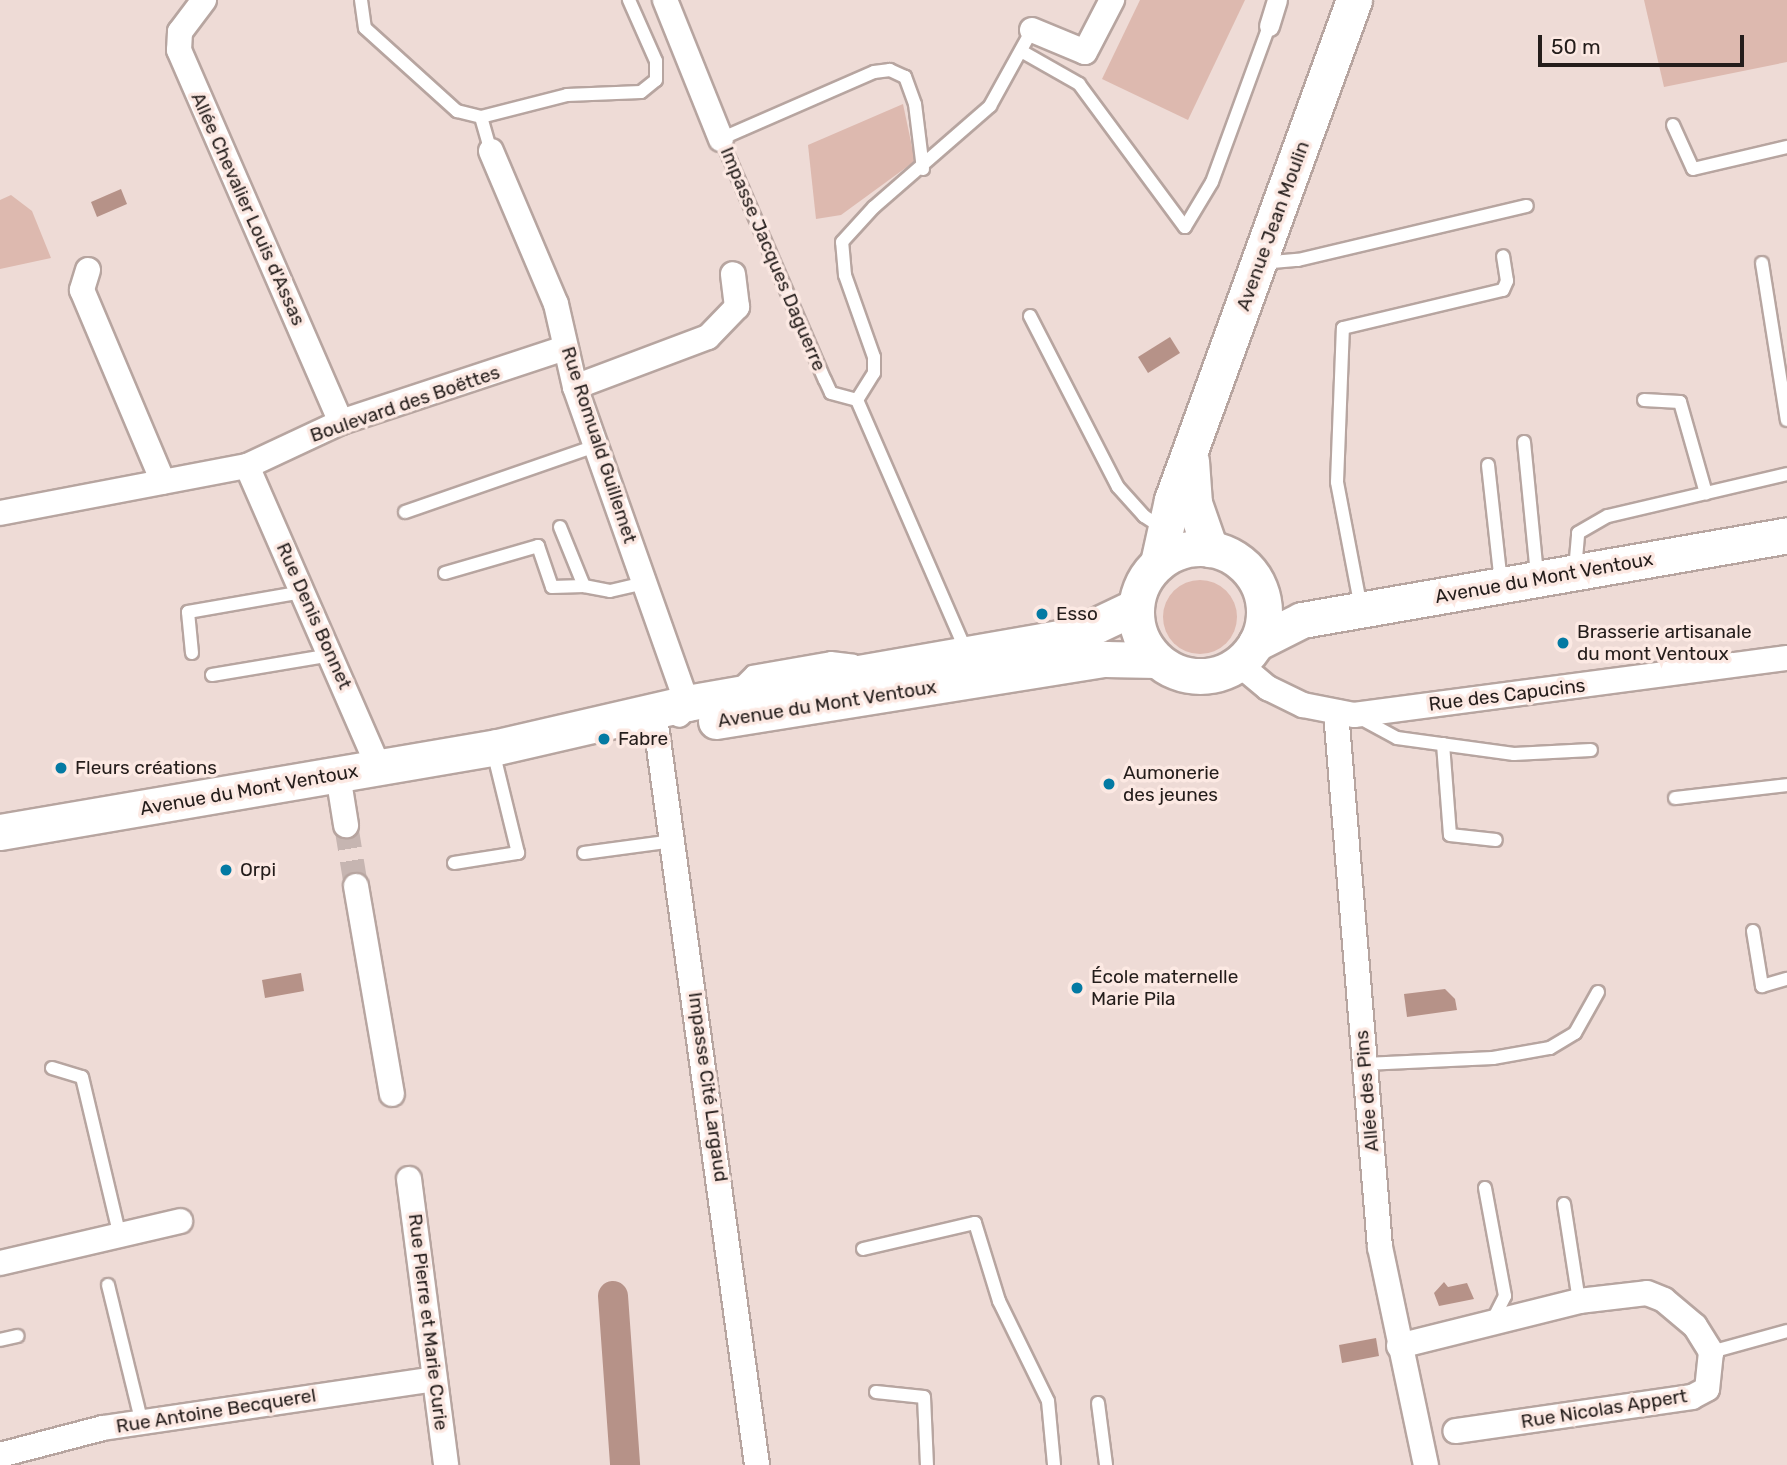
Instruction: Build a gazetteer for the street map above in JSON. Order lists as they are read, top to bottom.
{
  "streets": {
    "main road": ["Avenue Jean Moulin", "Avenue du Mont Ventoux"],
    "street": [
      "Allée Chevalier Louis d'Assas",
      "Boulevard des Boëttes",
      "Rue Romuald Guillemet",
      "Rue Denis Bonnet",
      "Rue des Capucins",
      "Impasse Cité Largaud",
      "Allée des Pins",
      "Rue Pierre et Marie Curie",
      "Rue Nicolas Appert",
      "Rue Antoine Becquerel"
    ],
    "lane": ["Impasse Jacques Daguerre"]
  },
  "crossings": [
    ["Allée Chevalier Louis d'Assas", "Boulevard des Boëttes"],
    ["Avenue Jean Moulin", "Avenue du Mont Ventoux"],
    ["Avenue Jean Moulin", "Rue des Capucins"],
    ["Boulevard des Boëttes", "Rue Romuald Guillemet"],
    ["Boulevard des Boëttes", "Rue Denis Bonnet"],
    ["Rue Romuald Guillemet", "Avenue du Mont Ventoux"],
    ["Rue Romuald Guillemet", "Impasse Cité Largaud"],
    ["Avenue du Mont Ventoux", "Rue Denis Bonnet"],
    ["Avenue du Mont Ventoux", "Rue des Capucins"],
    ["Avenue du Mont Ventoux", "Impasse Cité Largaud"],
    ["Rue des Capucins", "Allée des Pins"],
    ["Rue Pierre et Marie Curie", "Rue Antoine Becquerel"]
  ],
  "places": [
    "Esso",
    "Brasserie artisanale du mont Ventoux",
    "Fabre",
    "Fleurs créations",
    "Aumonerie des jeunes",
    "Orpi",
    "École maternelle Marie Pila"
  ],
  "scale_bar": "50 m"
}
